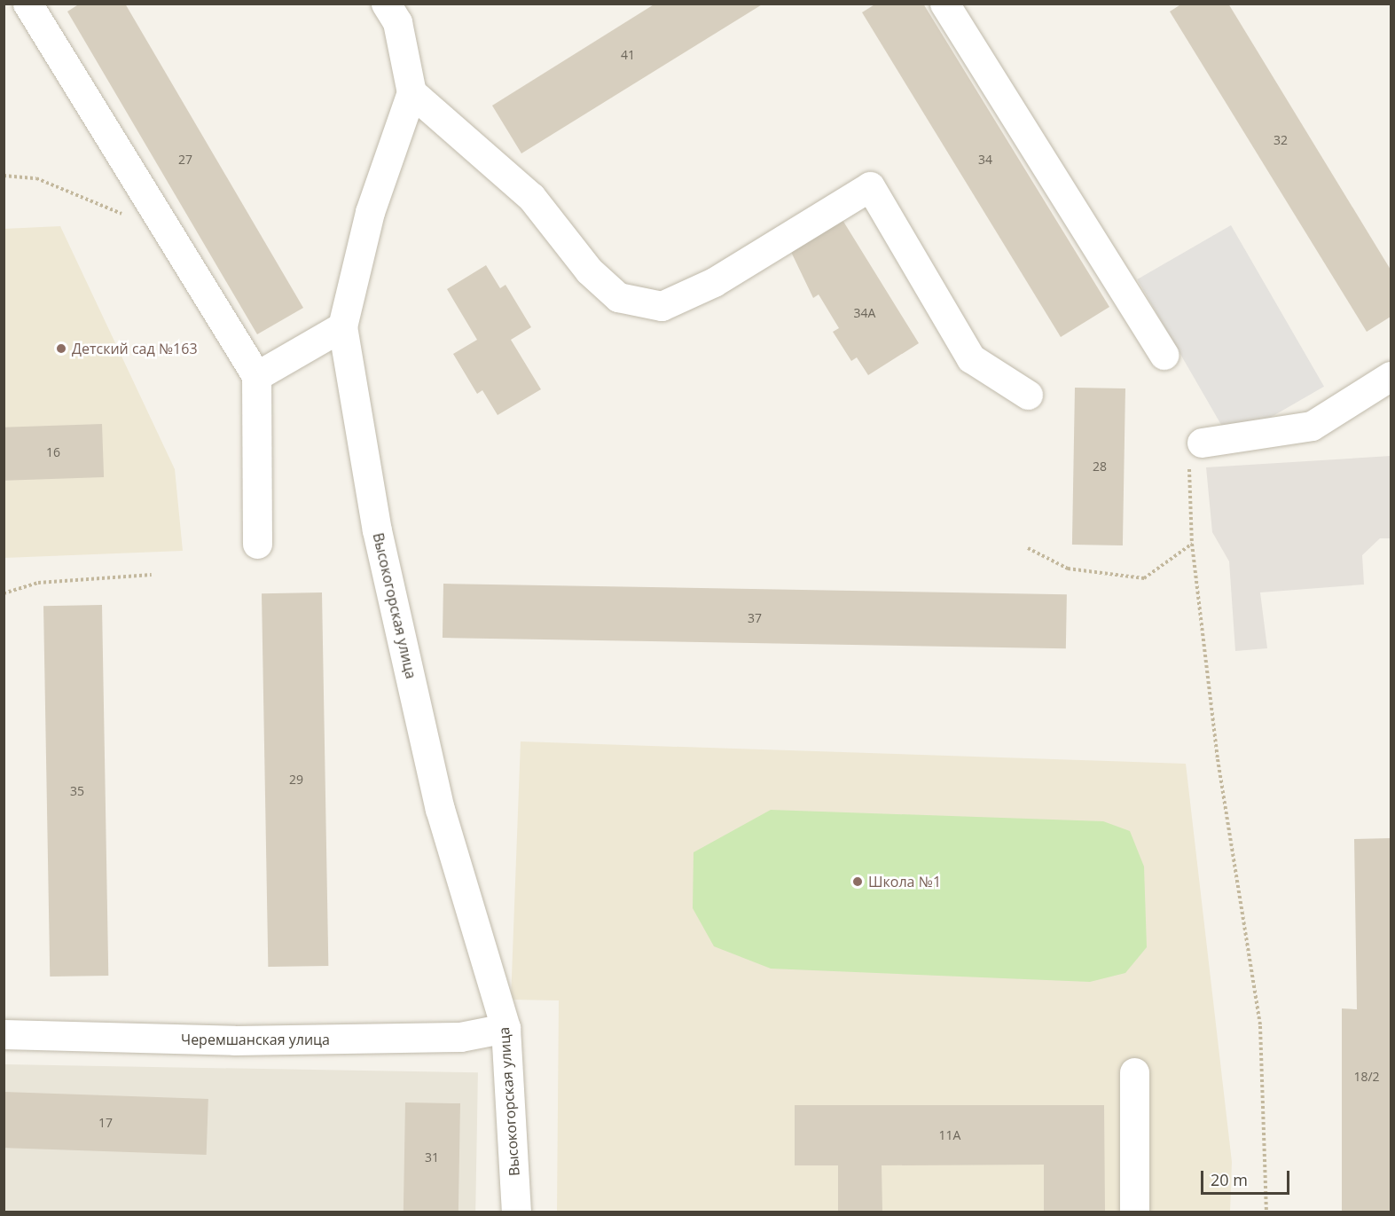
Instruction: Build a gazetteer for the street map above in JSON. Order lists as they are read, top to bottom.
{
  "streets": {
    "street": ["Высокогорская улица", "Черемшанская улица"]
  },
  "crossings": [
    ["Высокогорская улица", "Черемшанская улица"]
  ],
  "places": ["Детский сад №163", "Школа №1"],
  "house_numbers": [
    "41",
    "32",
    "27",
    "34",
    "34А",
    "16",
    "28",
    "37",
    "29",
    "35",
    "18/2",
    "17",
    "11А",
    "31"
  ],
  "scale_bar": "20 m"
}
